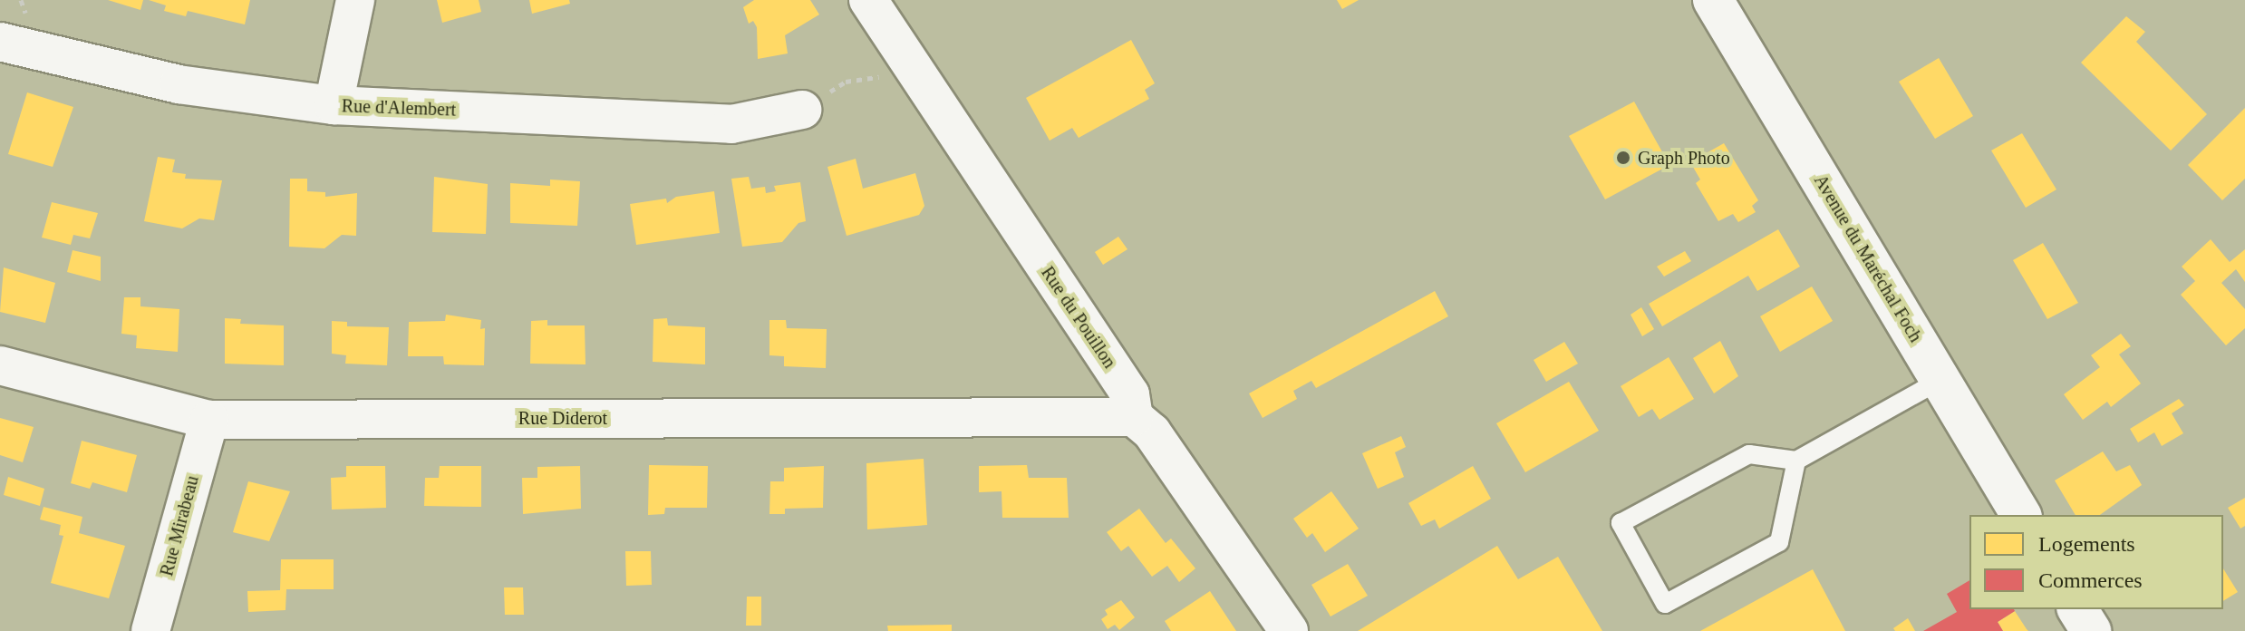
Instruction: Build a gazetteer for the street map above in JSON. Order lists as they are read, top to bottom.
{
  "streets": {
    "main road": ["Avenue du Maréchal Foch"],
    "street": [
      "Rue d'Alembert",
      "Rue du Pouillon",
      "Rue Diderot",
      "Rue Mirabeau"
    ]
  },
  "crossings": [
    ["Rue du Pouillon", "Rue Diderot"],
    ["Rue Diderot", "Rue Mirabeau"]
  ],
  "places": ["Graph Photo"],
  "legend": ["Logements", "Commerces"]
}
